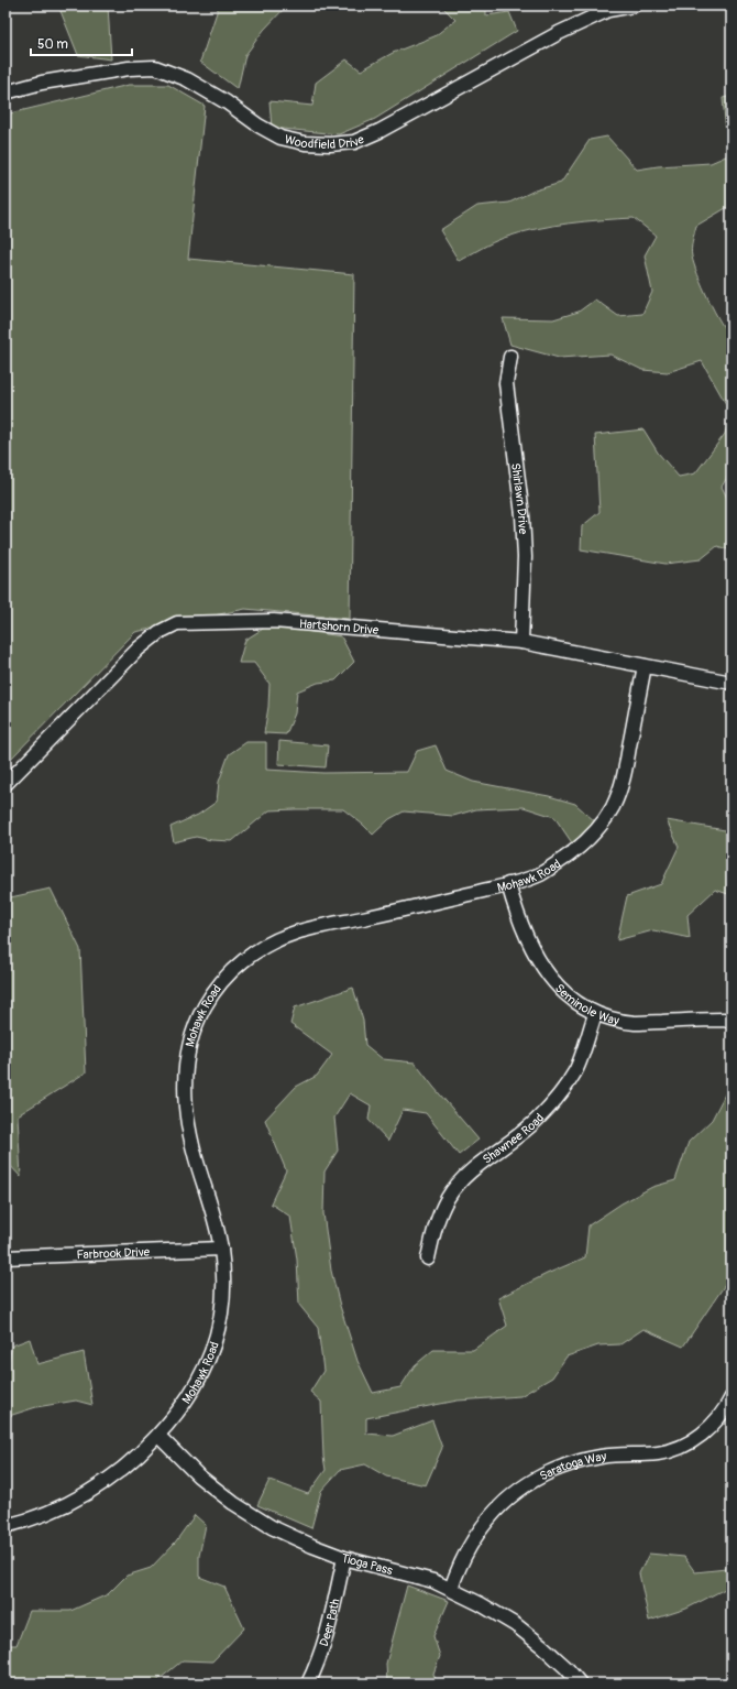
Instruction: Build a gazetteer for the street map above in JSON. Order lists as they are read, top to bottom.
{
  "streets": {
    "street": [
      "Woodfield Drive",
      "Shirlawn Drive",
      "Hartshorn Drive",
      "Mohawk Road",
      "Seminole Way",
      "Shawnee Road",
      "Farbrook Drive",
      "Saratoga Way",
      "Tioga Pass",
      "Deer Path"
    ]
  },
  "crossings": [
    ["Shirlawn Drive", "Hartshorn Drive"],
    ["Hartshorn Drive", "Mohawk Road"],
    ["Mohawk Road", "Seminole Way"],
    ["Mohawk Road", "Farbrook Drive"],
    ["Mohawk Road", "Tioga Pass"],
    ["Seminole Way", "Shawnee Road"],
    ["Saratoga Way", "Tioga Pass"],
    ["Tioga Pass", "Deer Path"]
  ],
  "scale_bar": "50 m"
}
